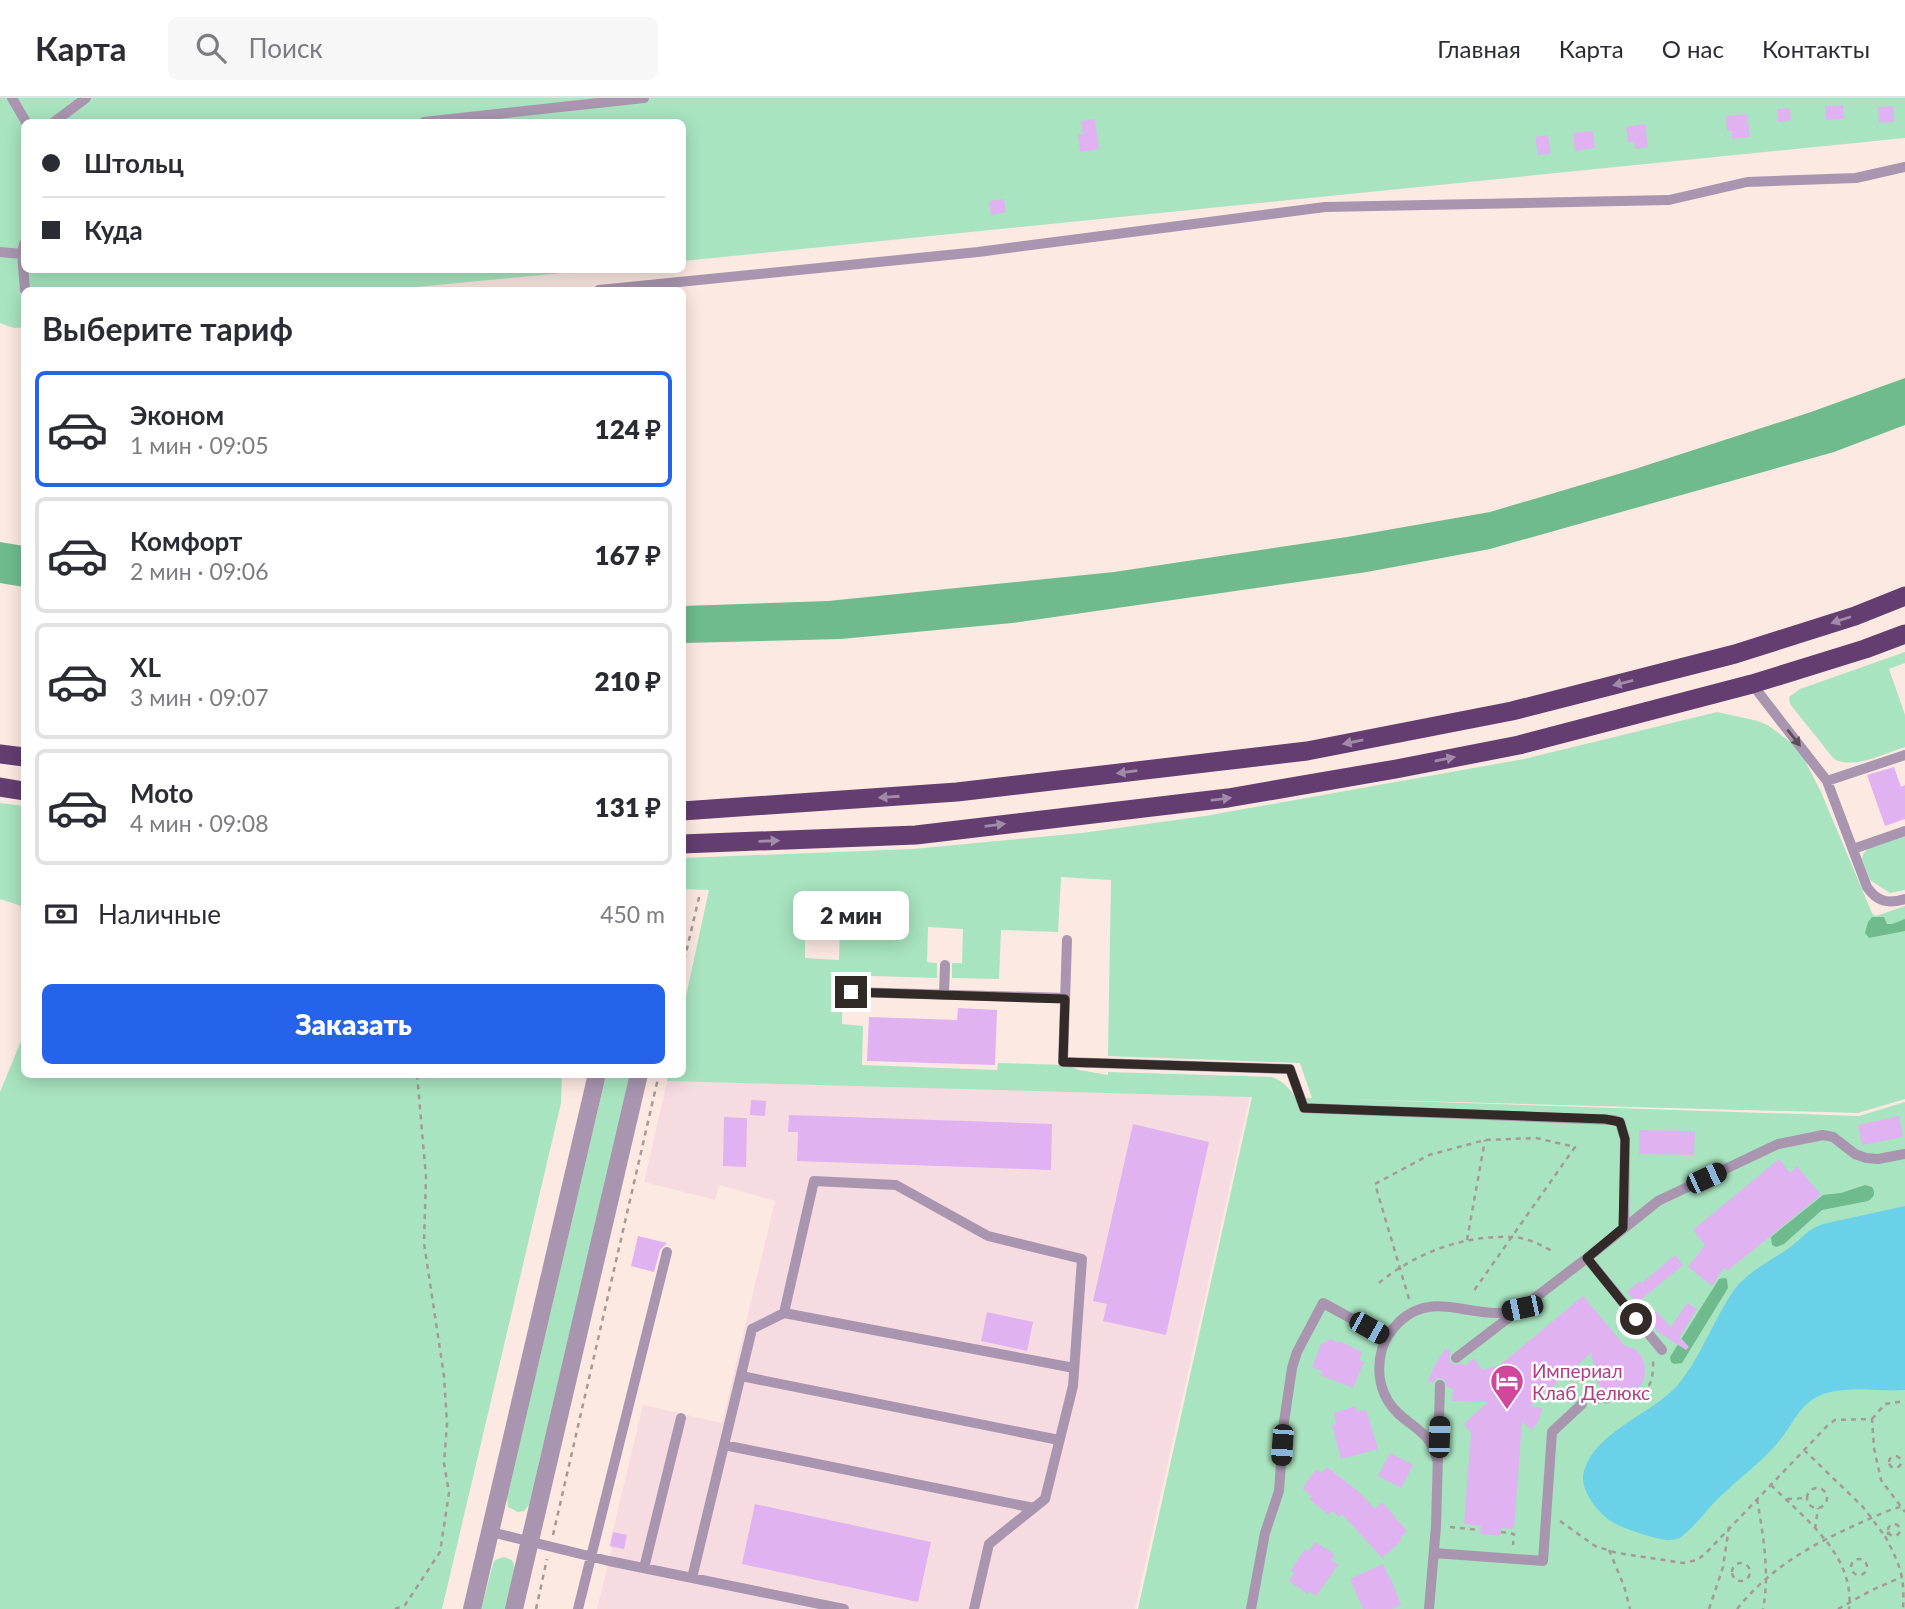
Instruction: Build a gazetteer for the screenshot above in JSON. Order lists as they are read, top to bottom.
{
  "places": {
    "hotel": ["Империал Клаб Делюкс"]
  },
  "page": {
    "header": "Карта",
    "search": "Поиск",
    "nav": [
      "Главная",
      "Карта",
      "О нас",
      "Контакты"
    ],
    "banner": ["Штольц", "Куда"],
    "heading": "Выберите тариф",
    "list": [
      {
        "name": "Эконом",
        "note": "1 мин · 09:05",
        "value": "124 ₽"
      },
      {
        "name": "Комфорт",
        "note": "2 мин · 09:06",
        "value": "167 ₽"
      },
      {
        "name": "XL",
        "note": "3 мин · 09:07",
        "value": "210 ₽"
      },
      {
        "name": "Moto",
        "note": "4 мин · 09:08",
        "value": "131 ₽"
      }
    ],
    "pay": ["Наличные", "450 m"],
    "bubble": "2 мин",
    "buttons": "Заказать"
  }
}
